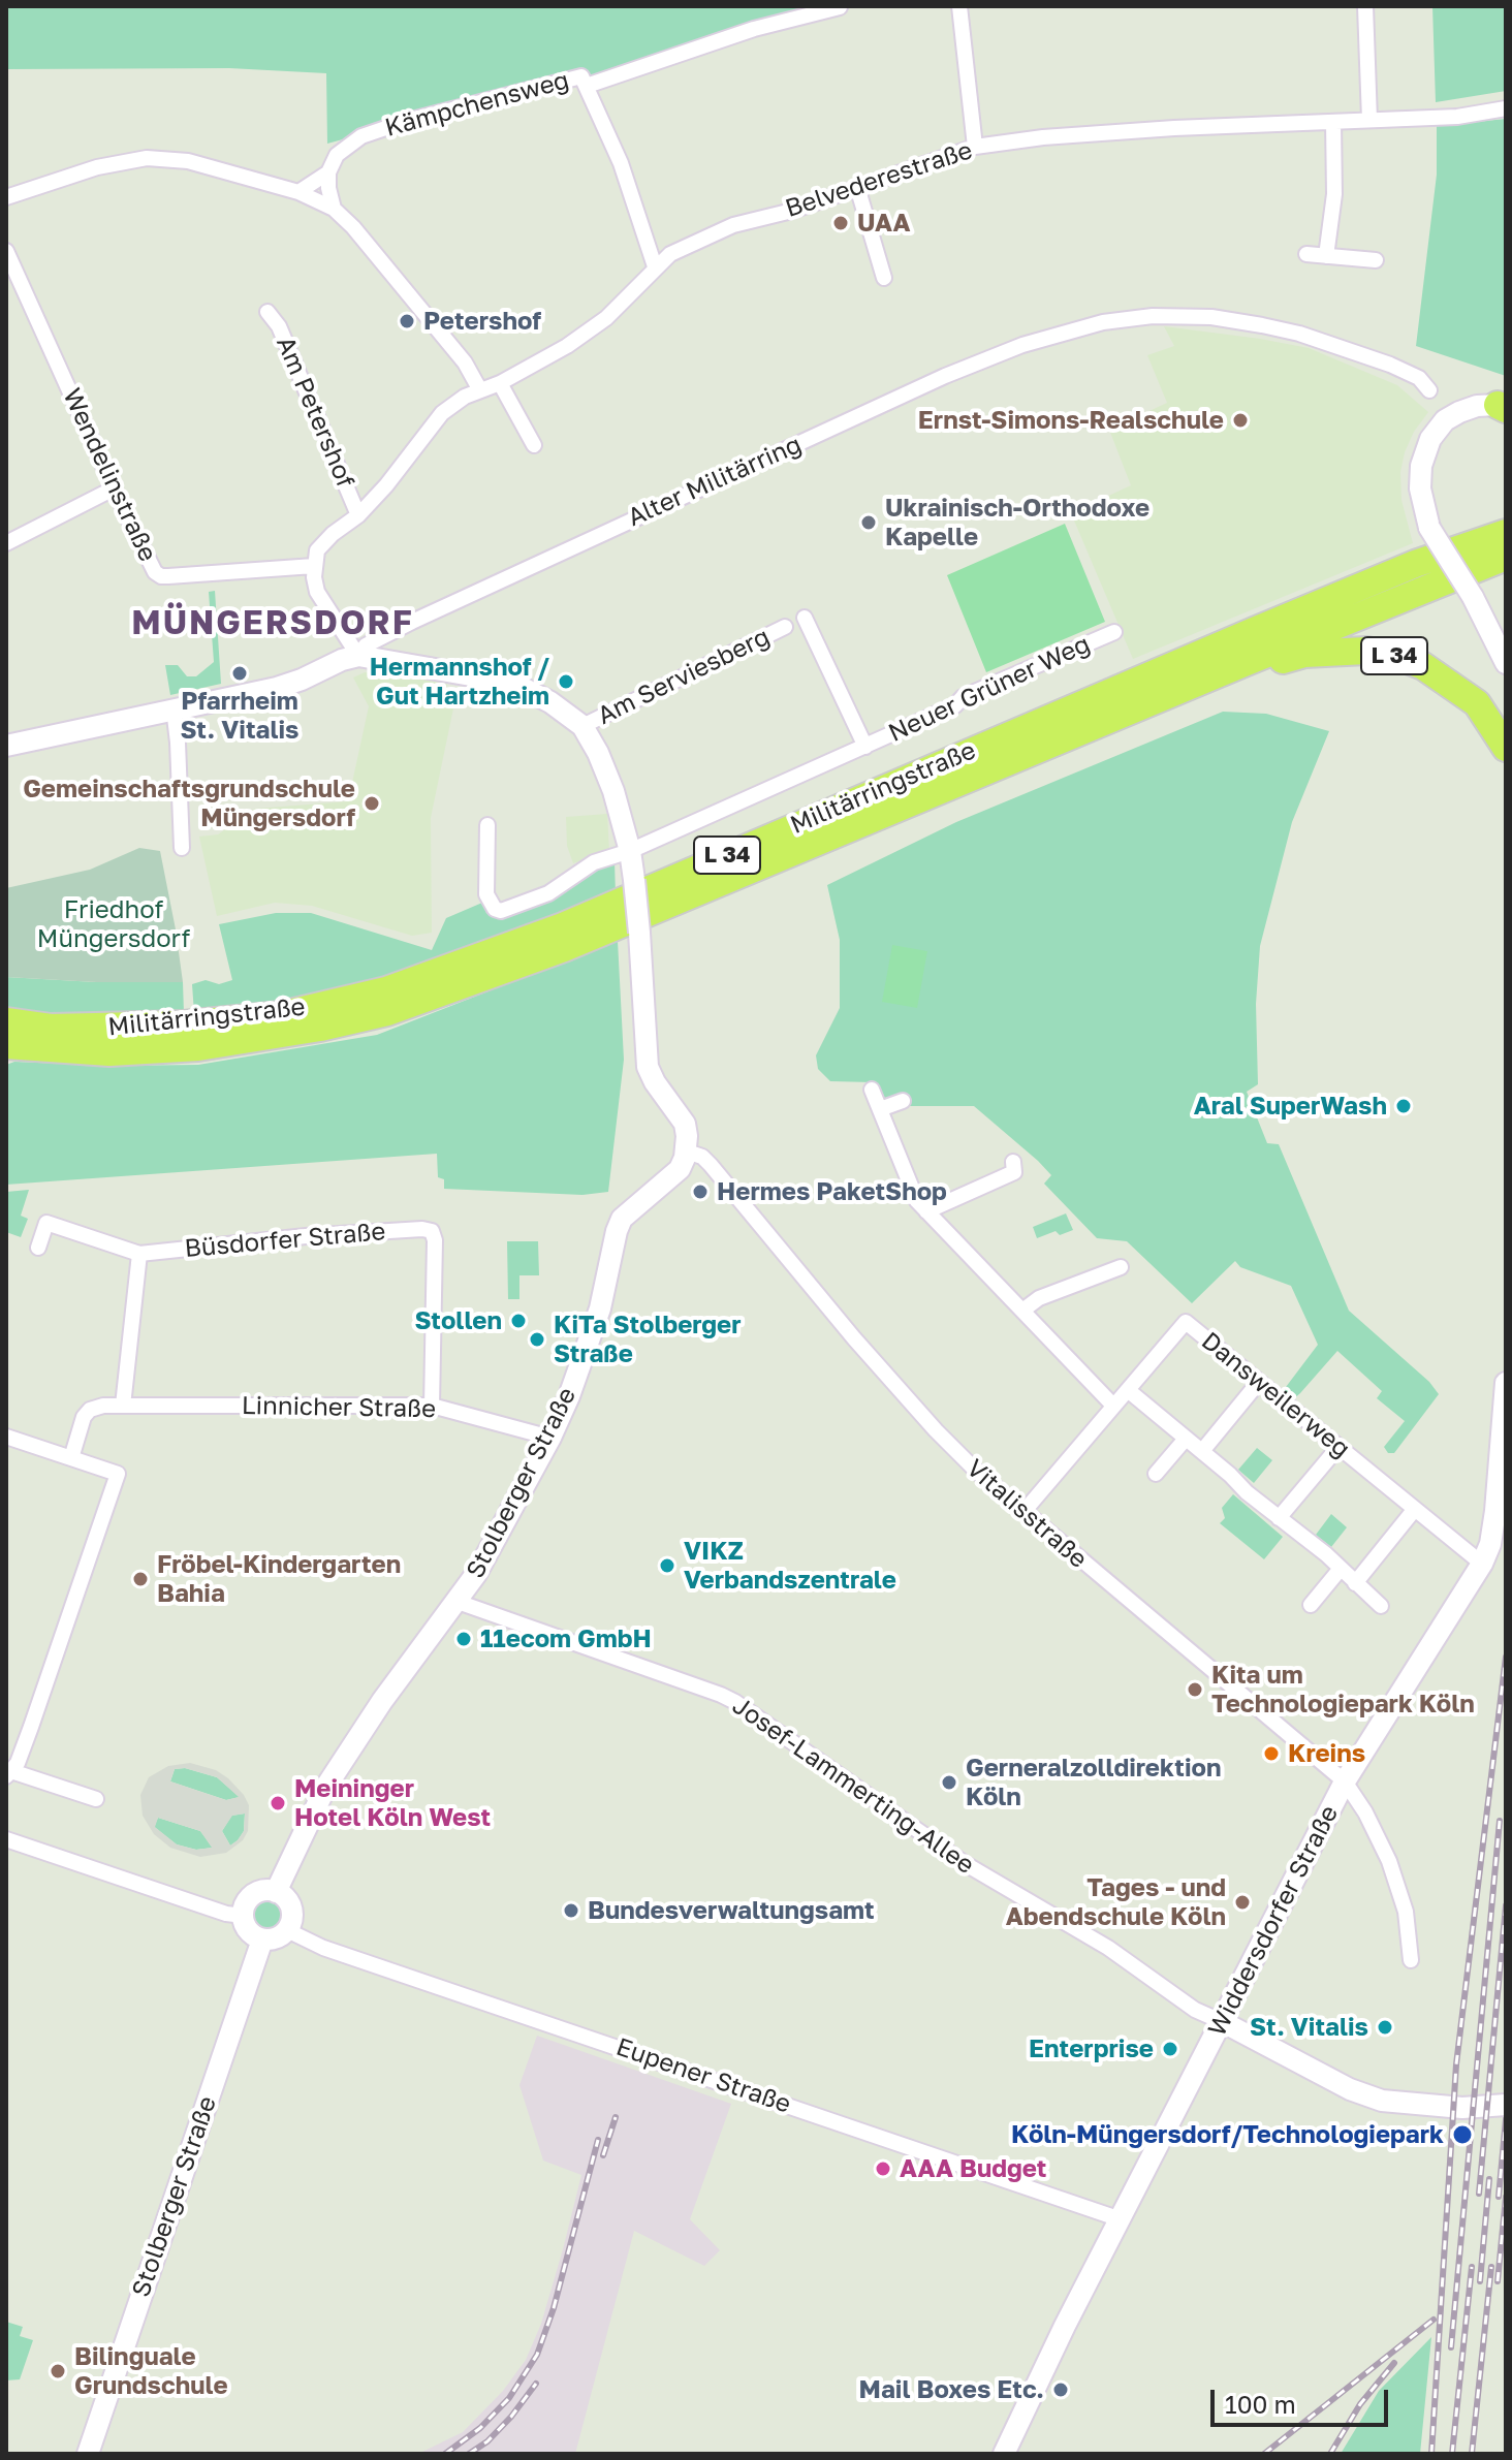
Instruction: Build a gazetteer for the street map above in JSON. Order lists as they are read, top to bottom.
{
  "streets": {
    "highway": ["L 34", "Militärringstraße"],
    "street": [
      "Kämpchensweg",
      "Belvederestraße",
      "Am Petershof",
      "Wendelinstraße",
      "Alter Militärring",
      "Am Serviesberg",
      "Neuer Grüner Weg",
      "Büsdorfer Straße",
      "Dansweilerweg",
      "Linnicher Straße",
      "Stolberger Straße",
      "Vitalisstraße",
      "Josef-Lammerting-Allee",
      "Widdersdorfer Straße",
      "Eupener Straße"
    ]
  },
  "crossings": [
    ["Belvederestraße", "Am Petershof"],
    ["Belvederestraße", "Wendelinstraße"],
    ["L 34", "Militärringstraße"],
    ["Büsdorfer Straße", "Linnicher Straße"],
    ["Dansweilerweg", "Vitalisstraße"],
    ["Dansweilerweg", "Widdersdorfer Straße"],
    ["Linnicher Straße", "Stolberger Straße"],
    ["Stolberger Straße", "Vitalisstraße"],
    ["Stolberger Straße", "Josef-Lammerting-Allee"],
    ["Stolberger Straße", "Eupener Straße"],
    ["Vitalisstraße", "Widdersdorfer Straße"],
    ["Josef-Lammerting-Allee", "Widdersdorfer Straße"],
    ["Widdersdorfer Straße", "Eupener Straße"]
  ],
  "districts": ["MÜNGERSDORF"],
  "parks": ["Friedhof Müngersdorf"],
  "places": [
    "UAA",
    "Petershof",
    "Ernst-Simons-Realschule",
    "Ukrainisch-Orthodoxe Kapelle",
    "Pfarrheim St. Vitalis",
    "Hermannshof / Gut Hartzheim",
    "Gemeinschaftsgrundschule Müngersdorf",
    "Aral SuperWash",
    "Hermes PaketShop",
    "Stollen",
    "KiTa Stolberger Straße",
    "VIKZ Verbandszentrale",
    "Fröbel-Kindergarten Bahia",
    "11ecom GmbH",
    "Kita um Technologiepark Köln",
    "Kreins",
    "Gerneralzolldirektion Köln",
    "Meininger Hotel Köln West",
    "Tages - und Abendschule Köln",
    "Bundesverwaltungsamt",
    "St. Vitalis",
    "Enterprise",
    "Köln-Müngersdorf/Technologiepark",
    "AAA Budget",
    "Bilinguale Grundschule",
    "Mail Boxes Etc."
  ],
  "scale_bar": "100 m"
}
